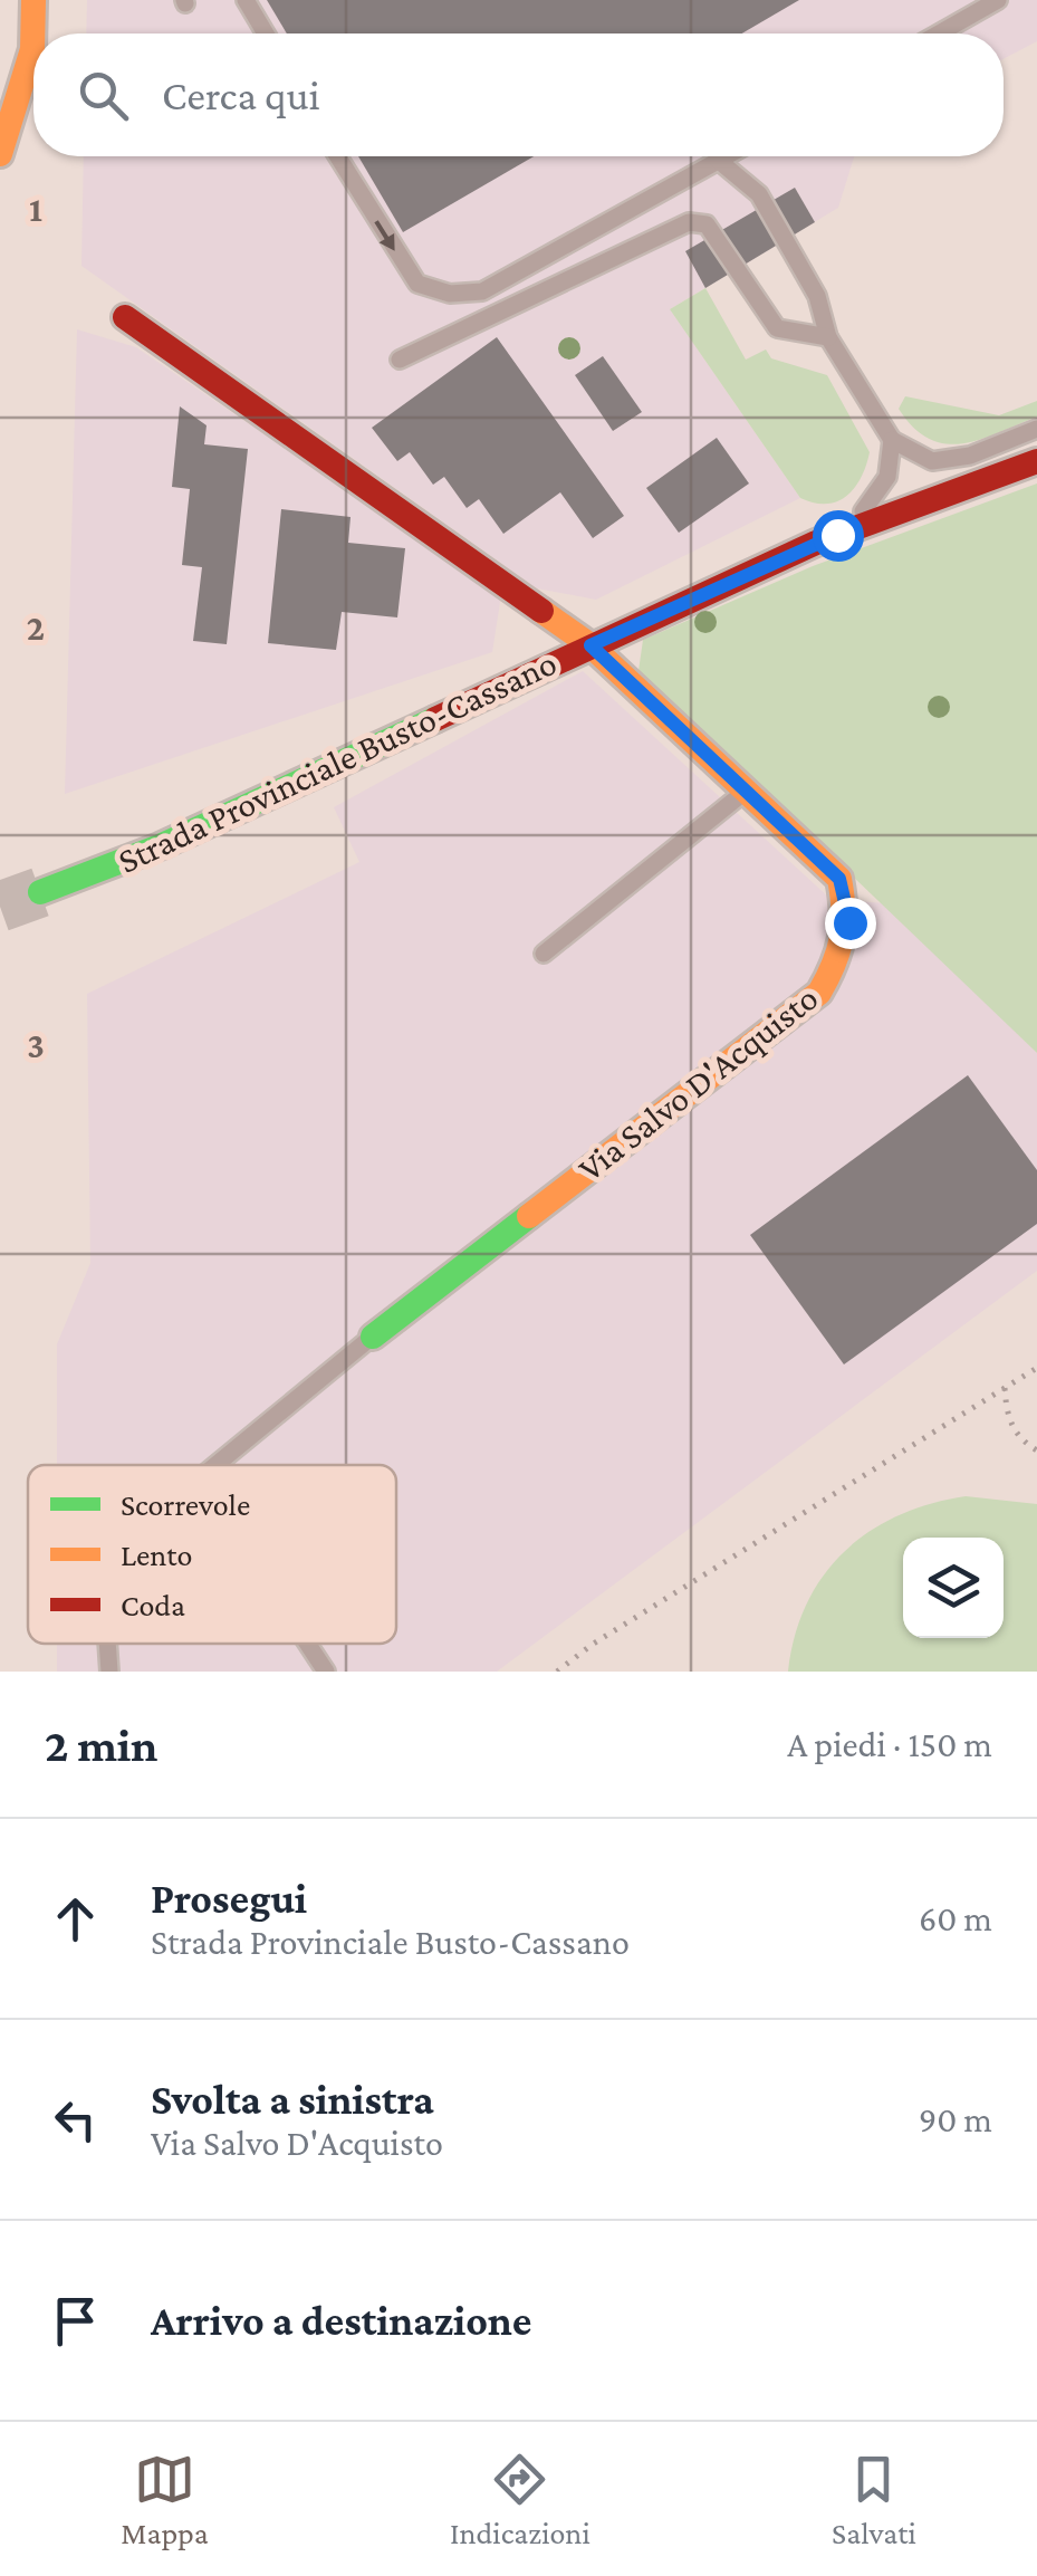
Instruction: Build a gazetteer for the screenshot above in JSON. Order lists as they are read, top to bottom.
{
  "streets": {
    "main road": ["Strada Provinciale Busto-Cassano", "Via Salvo D'Acquisto"]
  },
  "crossings": [
    ["Strada Provinciale Busto-Cassano", "Via Salvo D'Acquisto"]
  ],
  "legend": ["Scorrevole", "Lento", "Coda"],
  "page": {
    "search": "Cerca qui",
    "heading": ["2 min", "A piedi · 150 m"],
    "list": [
      ["Prosegui", "Strada Provinciale Busto-Cassano", "60 m"],
      ["Svolta a sinistra", "Via Salvo D'Acquisto", "90 m"],
      "Arrivo a destinazione"
    ],
    "nav": ["Mappa", "Indicazioni", "Salvati"]
  },
  "grid": {
    "rows": ["1", "2", "3"]
  }
}
